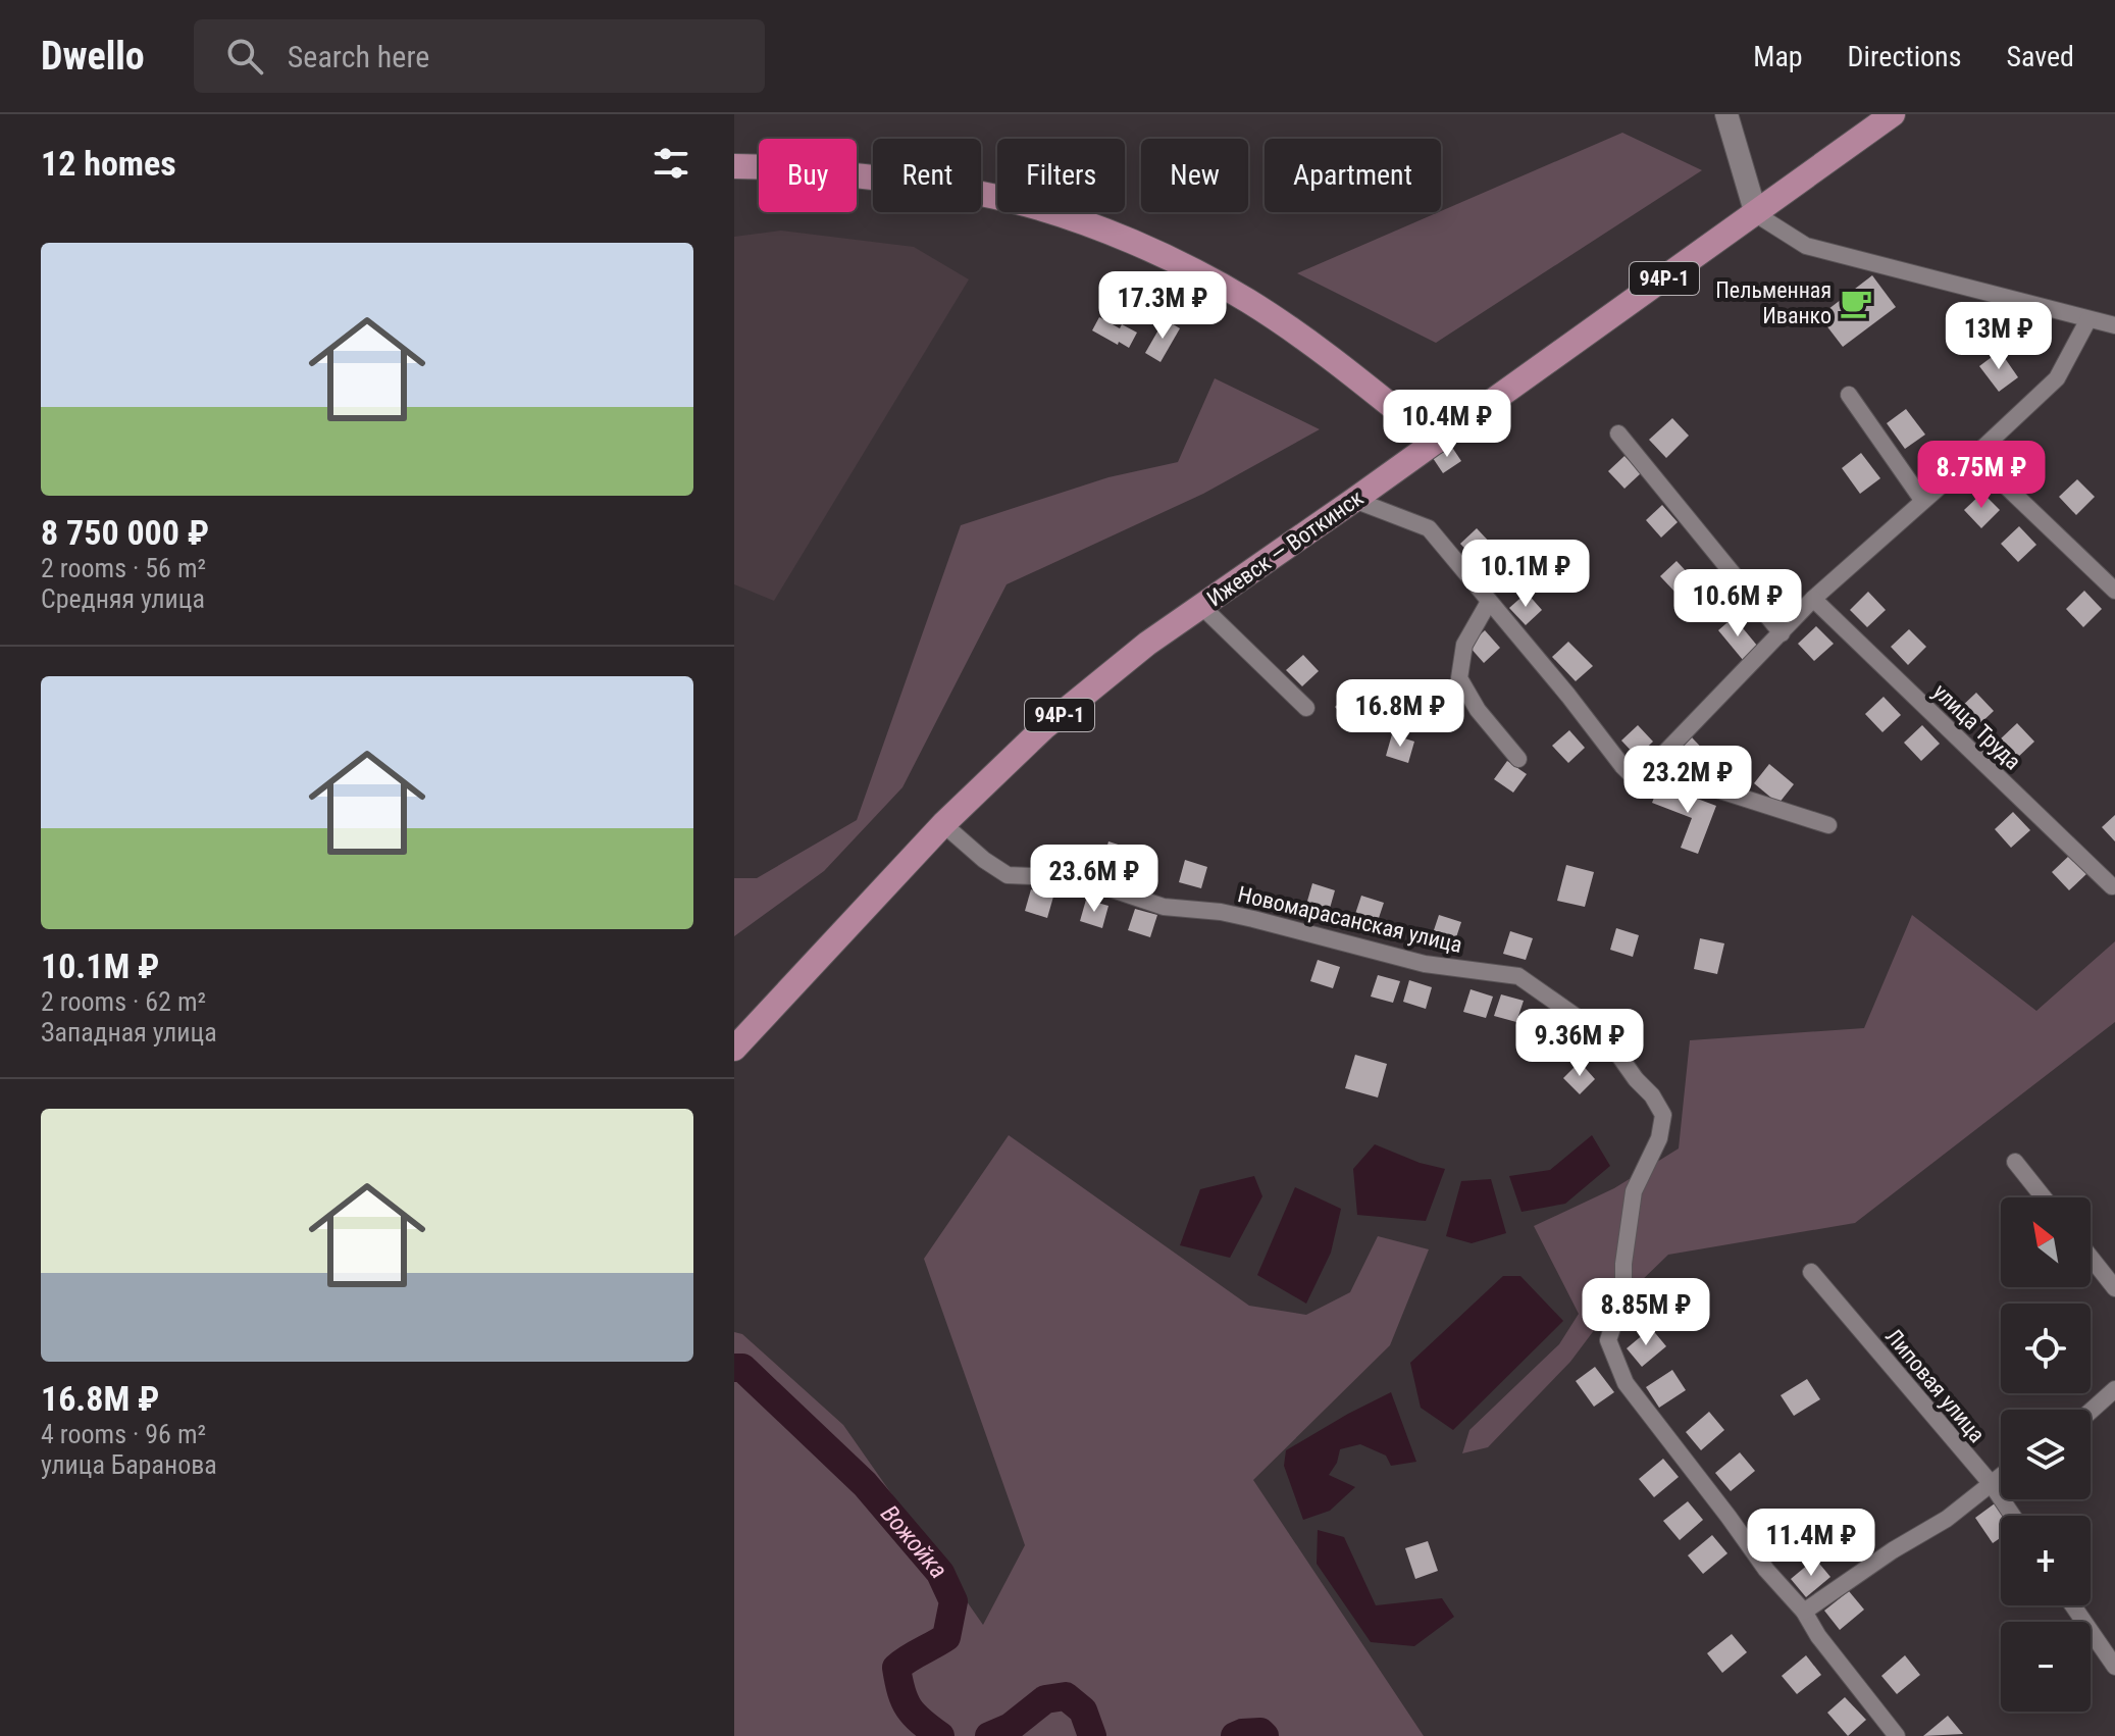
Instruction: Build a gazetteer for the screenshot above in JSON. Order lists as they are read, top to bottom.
{
  "streets": {
    "main road": ["94Р-1", "Ижевск — Воткинск"],
    "street": ["улица Труда", "Новомарасанская улица", "Липовая улица"]
  },
  "crossings": [
    ["Ижевск — Воткинск", "Новомарасанская улица"]
  ],
  "water": ["Вожойка"],
  "places": {
    "cafe": ["Пельменная Иванко"]
  },
  "north": "top left",
  "page": {
    "header": "Dwello",
    "search": "Search here",
    "nav": ["Map", "Directions", "Saved"],
    "heading": "12 homes",
    "chip": [
      "Buy",
      "Rent",
      "Filters",
      "New",
      "Apartment"
    ],
    "list": [
      {
        "name": "8 750 000 ₽",
        "note": "2 rooms · 56 m² · Средняя улица"
      },
      {
        "name": "10.1M ₽",
        "note": "2 rooms · 62 m² · Западная улица"
      },
      {
        "name": "16.8M ₽",
        "note": "4 rooms · 96 m² · улица Баранова"
      }
    ],
    "price": [
      "17.3M ₽",
      "13M ₽",
      "10.4M ₽",
      "8.75M ₽",
      "10.1M ₽",
      "10.6M ₽",
      "16.8M ₽",
      "23.2M ₽",
      "23.6M ₽",
      "9.36M ₽",
      "8.85M ₽",
      "11.4M ₽"
    ],
    "map_buttons": ["+", "−"]
  }
}
